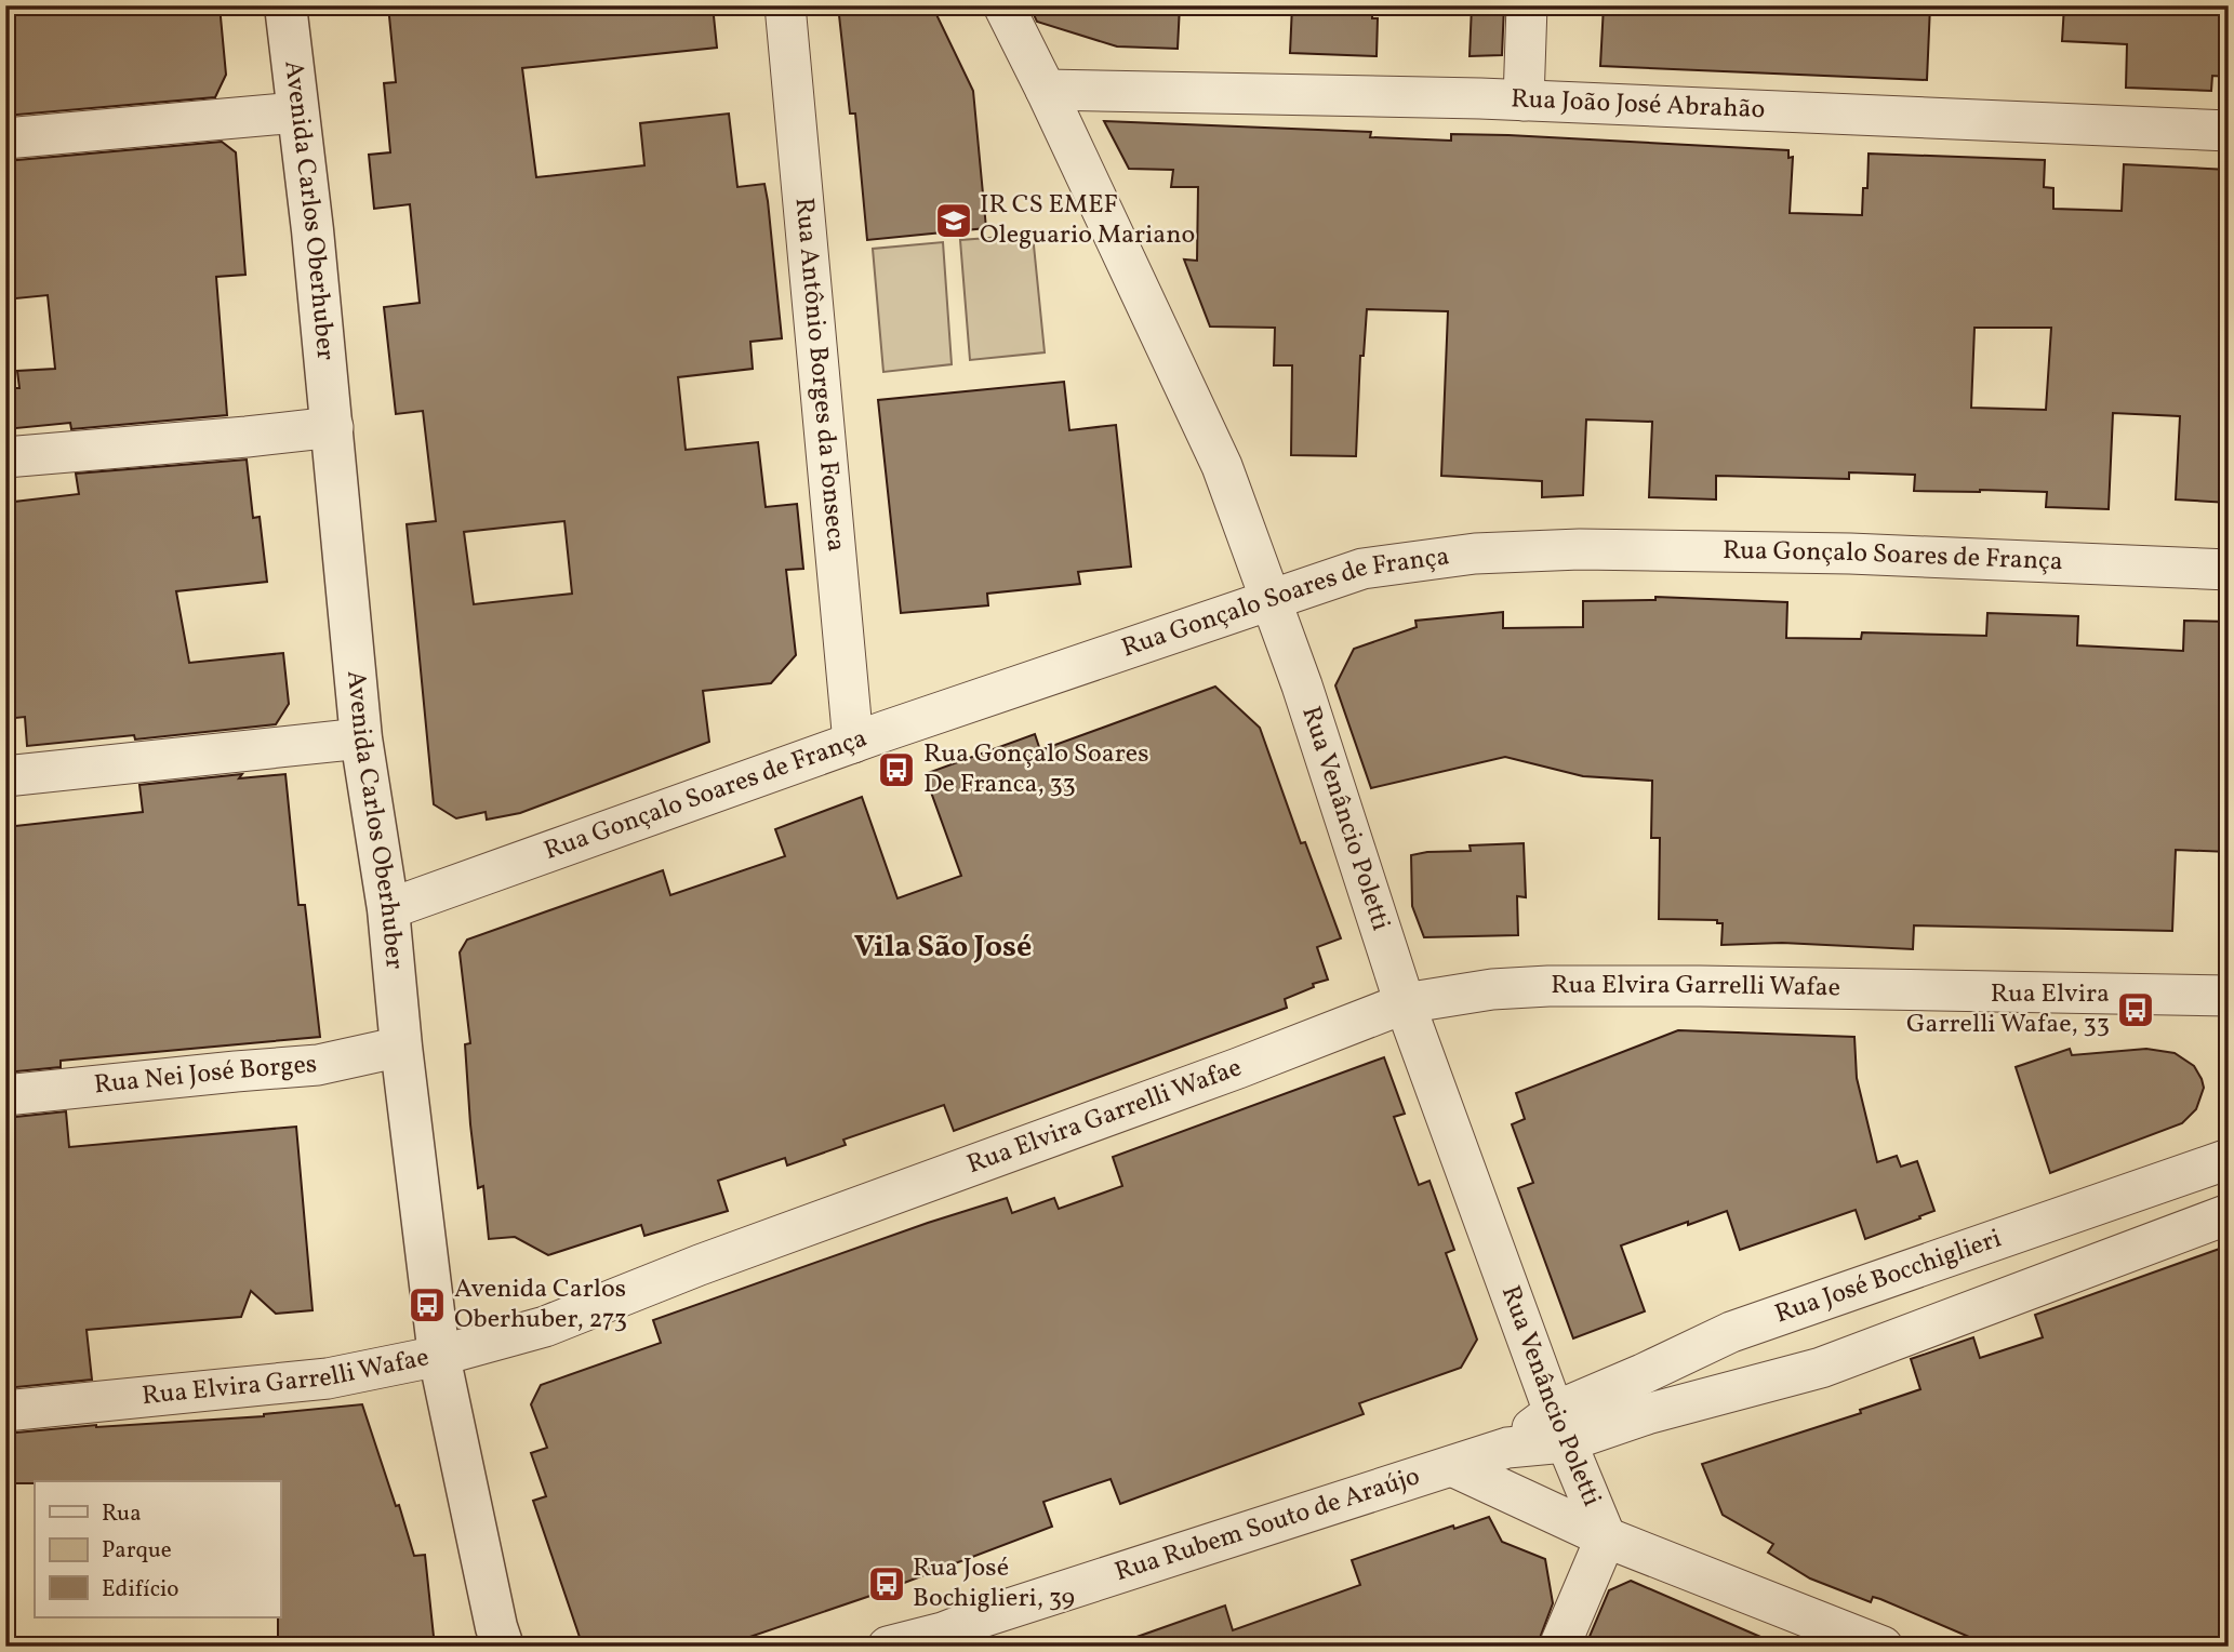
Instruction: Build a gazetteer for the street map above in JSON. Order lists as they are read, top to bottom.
{
  "streets": {
    "street": [
      "Rua João José Abrahão",
      "Avenida Carlos Oberhuber",
      "Rua Antônio Borges da Fonseca",
      "Rua Gonçalo Soares de França",
      "Rua Venâncio Poletti",
      "Rua Elvira Garrelli Wafae",
      "Rua Nei José Borges",
      "Rua José Bocchiglieri",
      "Rua Rubem Souto de Araújo"
    ]
  },
  "crossings": [
    ["Rua João José Abrahão", "Rua Venâncio Poletti"],
    ["Avenida Carlos Oberhuber", "Rua Gonçalo Soares de França"],
    ["Avenida Carlos Oberhuber", "Rua Elvira Garrelli Wafae"],
    ["Avenida Carlos Oberhuber", "Rua Nei José Borges"],
    ["Rua Antônio Borges da Fonseca", "Rua Gonçalo Soares de França"],
    ["Rua Gonçalo Soares de França", "Rua Venâncio Poletti"],
    ["Rua Venâncio Poletti", "Rua Elvira Garrelli Wafae"],
    ["Rua Venâncio Poletti", "Rua José Bocchiglieri"],
    ["Rua Venâncio Poletti", "Rua Rubem Souto de Araújo"],
    ["Rua José Bocchiglieri", "Rua Rubem Souto de Araújo"]
  ],
  "districts": ["Vila São José"],
  "places": {
    "school or university": ["IR CS EMEF Oleguario Mariano"],
    "bus stop": [
      "Rua Gonçalo Soares De Franca, 33",
      "Rua Elvira Garrelli Wafae, 33",
      "Avenida Carlos Oberhuber, 273",
      "Rua José Bochiglieri, 39"
    ]
  },
  "legend": ["Rua", "Parque", "Edifício"]
}
